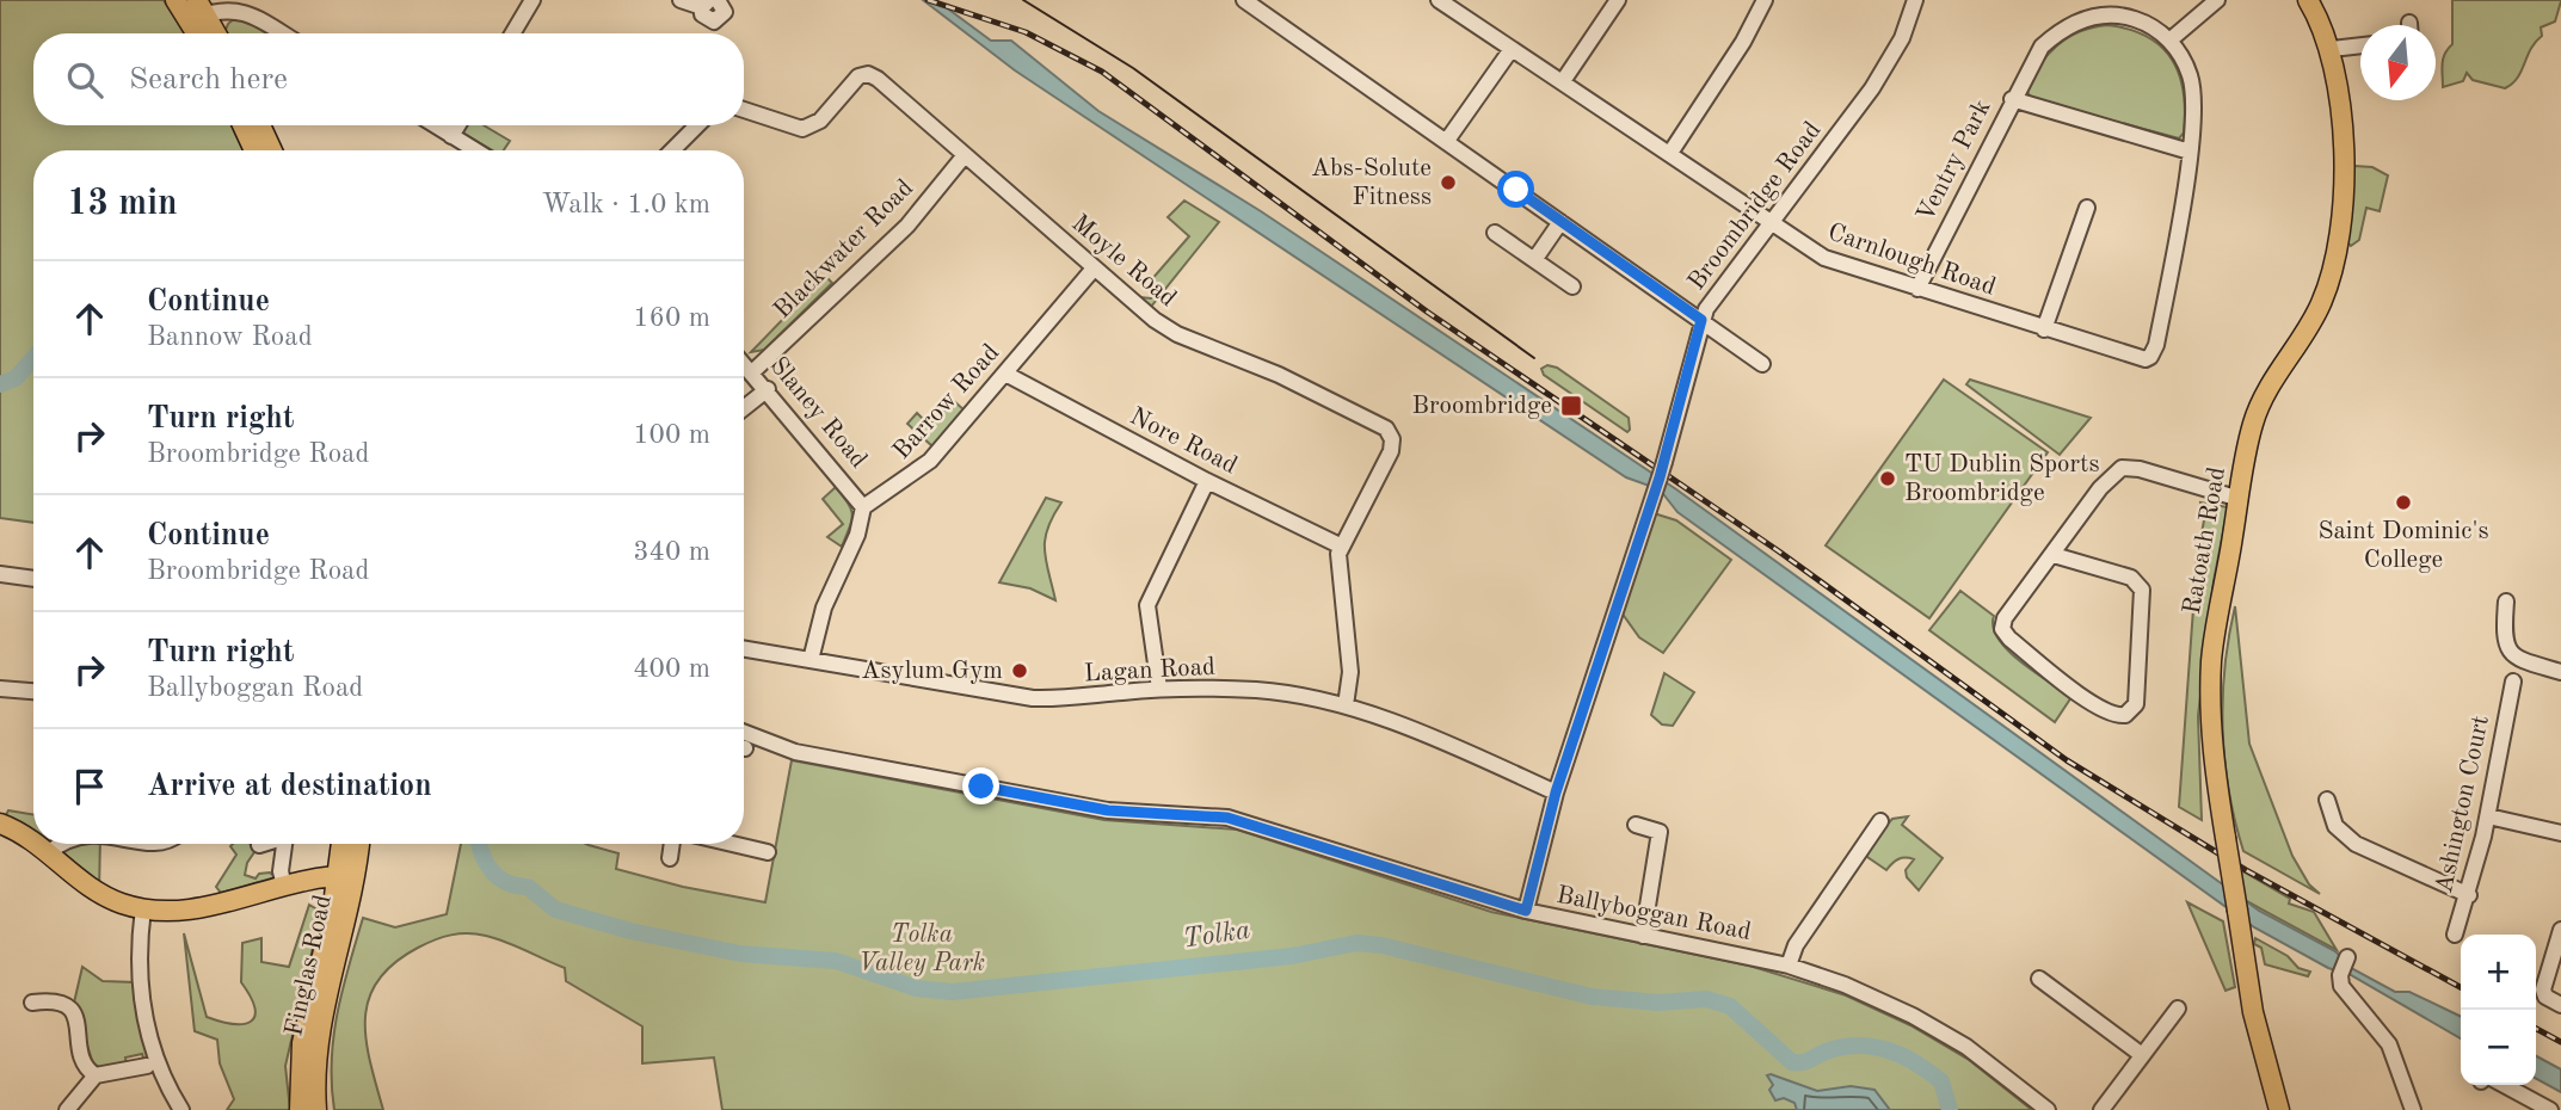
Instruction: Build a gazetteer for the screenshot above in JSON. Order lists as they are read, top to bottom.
{
  "streets": {
    "main road": ["Ratoath Road", "Finglas Road"],
    "street": [
      "Ventry Park",
      "Broombridge Road",
      "Blackwater Road",
      "Carnlough Road",
      "Moyle Road",
      "Barrow Road",
      "Slaney Road",
      "Nore Road",
      "Lagan Road",
      "Ashington Court",
      "Ballyboggan Road"
    ]
  },
  "crossings": [
    ["Ventry Park", "Carnlough Road"],
    ["Broombridge Road", "Carnlough Road"],
    ["Broombridge Road", "Lagan Road"],
    ["Broombridge Road", "Ballyboggan Road"],
    ["Blackwater Road", "Moyle Road"],
    ["Blackwater Road", "Slaney Road"],
    ["Moyle Road", "Barrow Road"],
    ["Moyle Road", "Nore Road"],
    ["Barrow Road", "Slaney Road"],
    ["Barrow Road", "Nore Road"]
  ],
  "water": ["Tolka"],
  "parks": ["Tolka Valley Park"],
  "places": {
    "other": [
      "Abs-Solute Fitness",
      "TU Dublin Sports Broombridge",
      "Saint Dominic's College",
      "Asylum Gym"
    ],
    "transit": ["Broombridge"]
  },
  "north": "bottom",
  "page": {
    "search": "Search here",
    "heading": ["13 min", "Walk · 1.0 km"],
    "list": [
      ["Continue", "Bannow Road", "160 m"],
      ["Turn right", "Broombridge Road", "100 m"],
      ["Continue", "Broombridge Road", "340 m"],
      ["Turn right", "Ballyboggan Road", "400 m"],
      "Arrive at destination"
    ],
    "map_buttons": ["+", "−"]
  }
}
